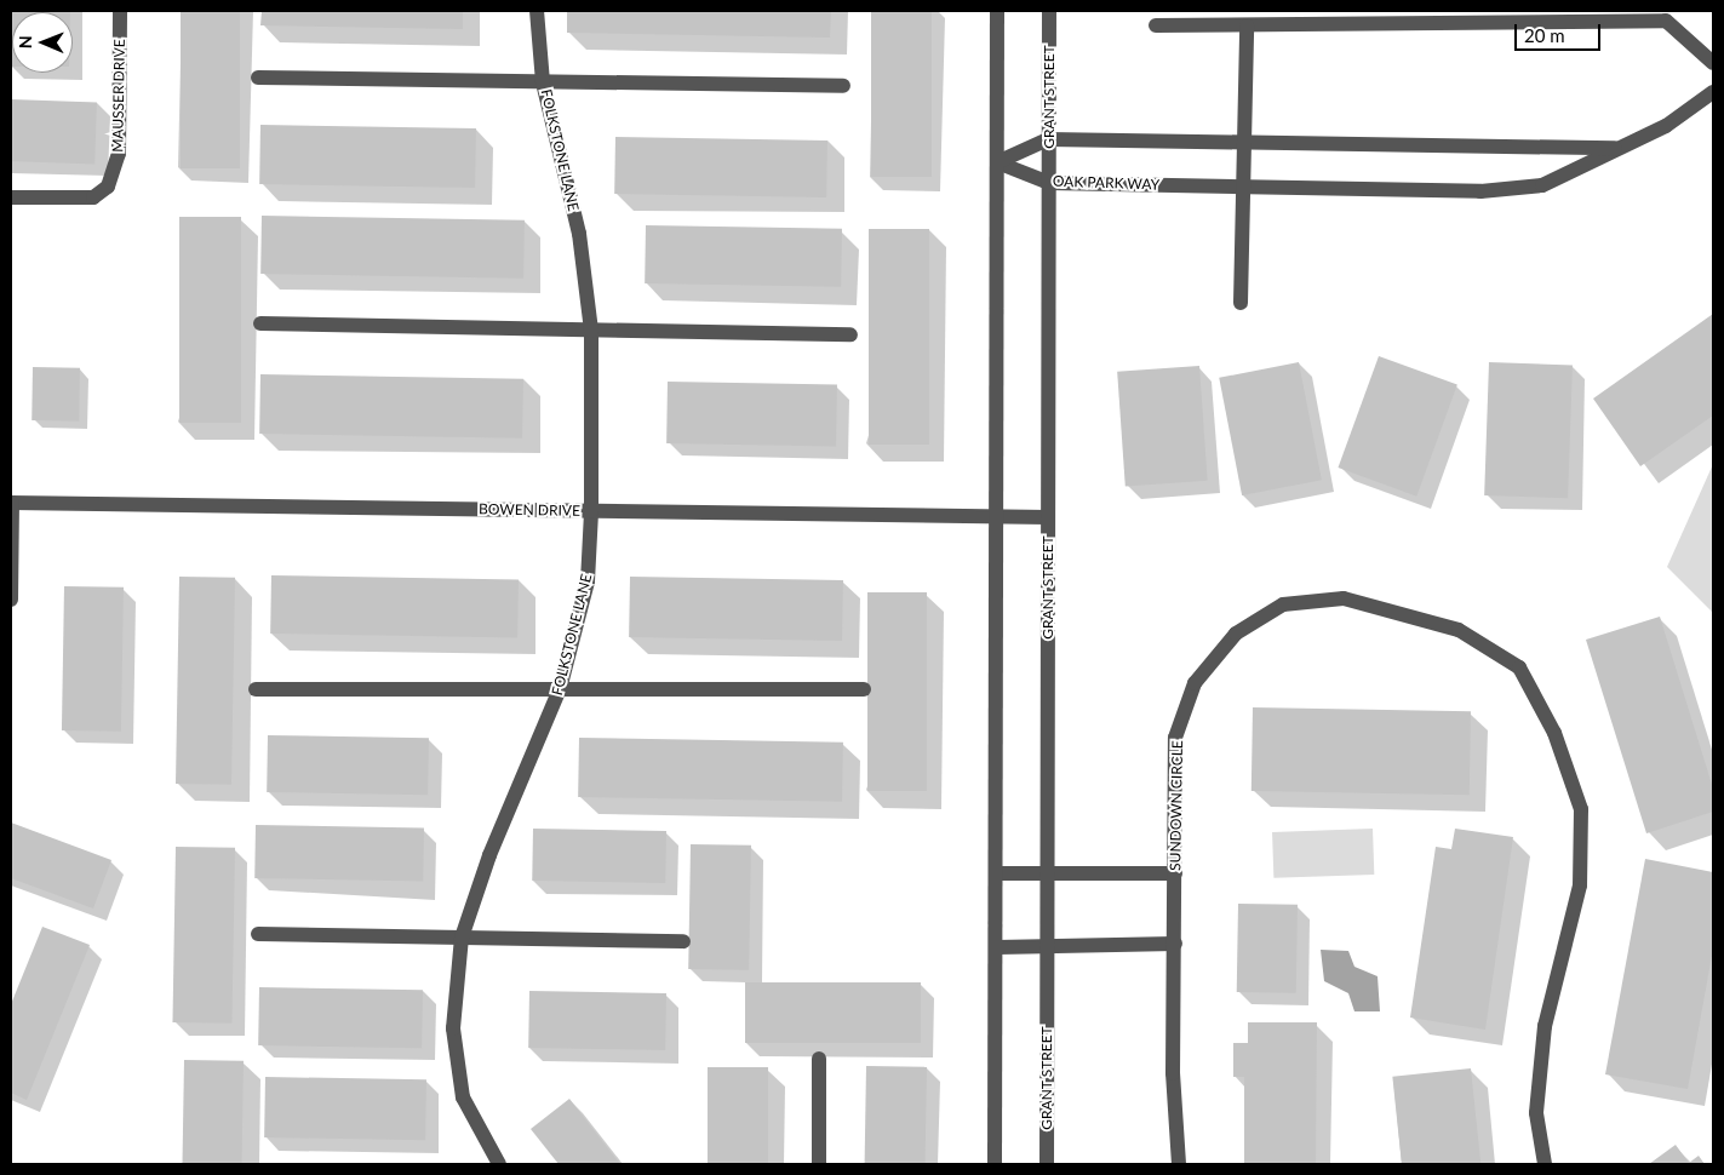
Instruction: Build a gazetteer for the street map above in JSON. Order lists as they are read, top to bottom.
{
  "streets": {
    "street": [
      "MAUSSER DRIVE",
      "GRANT STREET",
      "FOLKSTONE LANE",
      "OAK PARK WAY",
      "BOWEN DRIVE",
      "SUNDOWN CIRCLE"
    ]
  },
  "crossings": [
    ["GRANT STREET", "OAK PARK WAY"],
    ["GRANT STREET", "BOWEN DRIVE"],
    ["FOLKSTONE LANE", "BOWEN DRIVE"]
  ],
  "scale_bar": "20 m",
  "north": "left"
}
